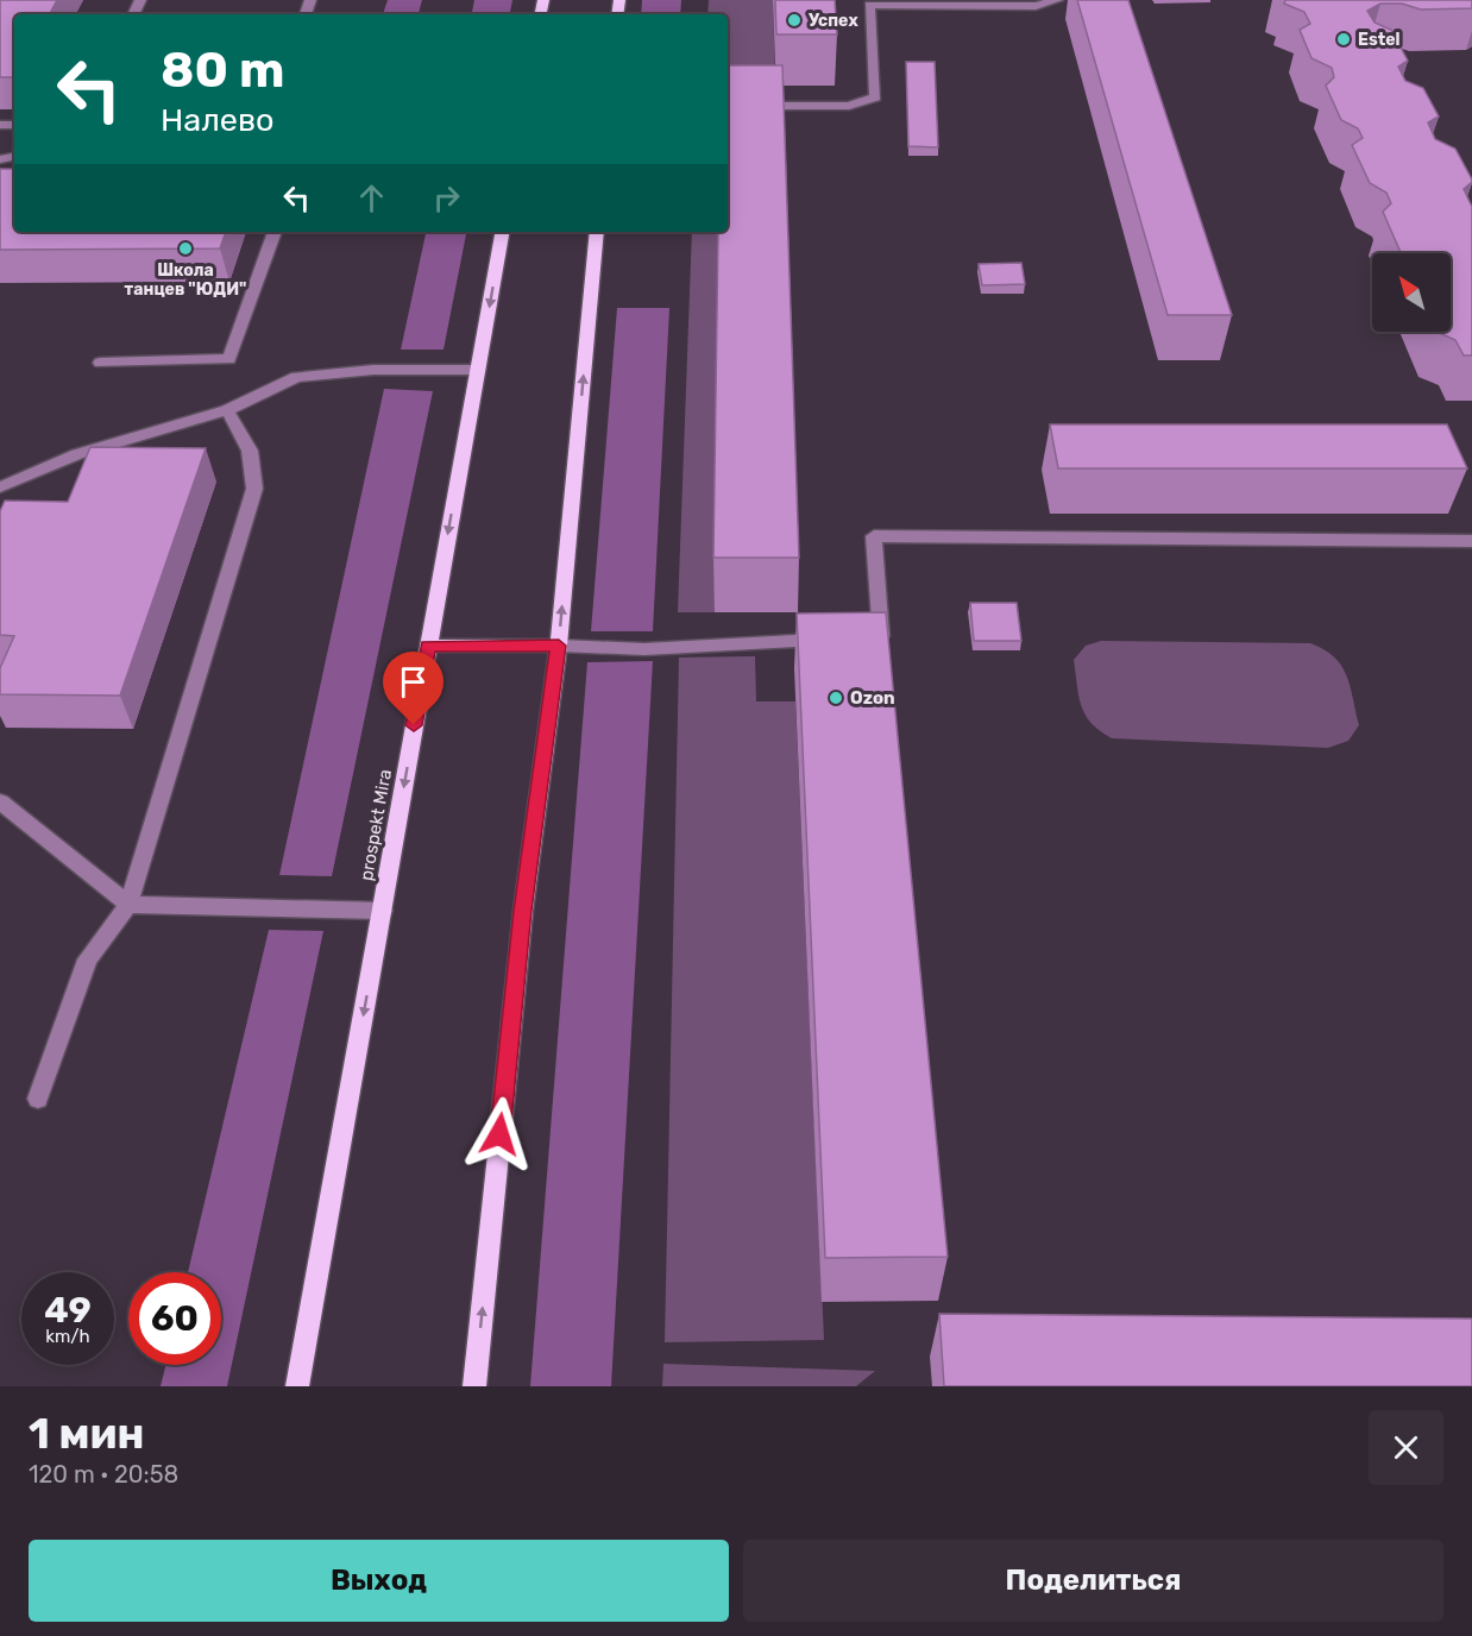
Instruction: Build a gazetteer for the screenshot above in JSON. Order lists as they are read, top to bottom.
{
  "streets": {
    "main road": ["prospekt Mira"]
  },
  "places": [
    "Успех",
    "Estel",
    "Школа танцев \"ЮДИ\"",
    "Ozon"
  ],
  "north": "top left",
  "page": {
    "turn": ["80 m", "Налево"],
    "speed": "49 km/h",
    "limit": "60",
    "heading": ["1 мин", "120 m · 20:58"],
    "buttons": ["Выход", "Поделиться"]
  }
}
